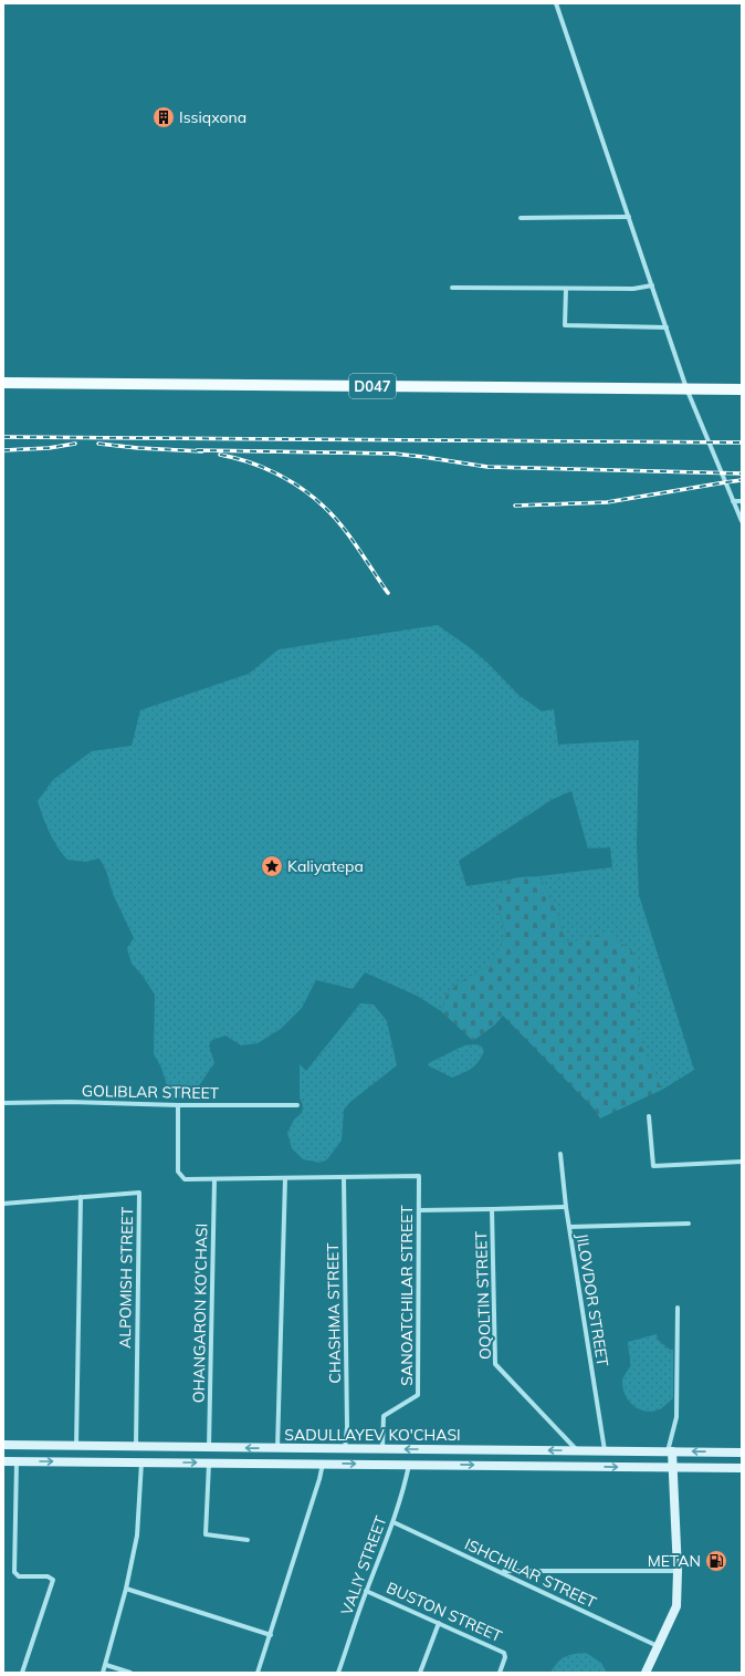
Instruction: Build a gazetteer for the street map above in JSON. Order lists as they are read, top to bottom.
{
  "streets": {
    "main road": ["D047", "SADULLAYEV KO'CHASI"],
    "street": [
      "GOLIBLAR STREET",
      "ALPOMISH STREET",
      "SANOATCHILAR STREET",
      "OQOLTIN STREET",
      "JILOVDOR STREET",
      "OHANGARON KO'CHASI",
      "CHASHMA STREET",
      "VALIY STREET",
      "ISHCHILAR STREET",
      "BUSTON STREET"
    ]
  },
  "crossings": [
    ["ALPOMISH STREET", "SADULLAYEV KO'CHASI"],
    ["SANOATCHILAR STREET", "CHASHMA STREET"],
    ["SANOATCHILAR STREET", "SADULLAYEV KO'CHASI"],
    ["OQOLTIN STREET", "JILOVDOR STREET"],
    ["OQOLTIN STREET", "SADULLAYEV KO'CHASI"],
    ["JILOVDOR STREET", "SADULLAYEV KO'CHASI"],
    ["OHANGARON KO'CHASI", "SADULLAYEV KO'CHASI"],
    ["CHASHMA STREET", "SADULLAYEV KO'CHASI"],
    ["SADULLAYEV KO'CHASI", "VALIY STREET"],
    ["VALIY STREET", "ISHCHILAR STREET"],
    ["VALIY STREET", "BUSTON STREET"]
  ],
  "places": {
    "building": ["Issiqxona"],
    "place": ["Kaliyatepa"],
    "fuel station": ["METAN"]
  }
}
